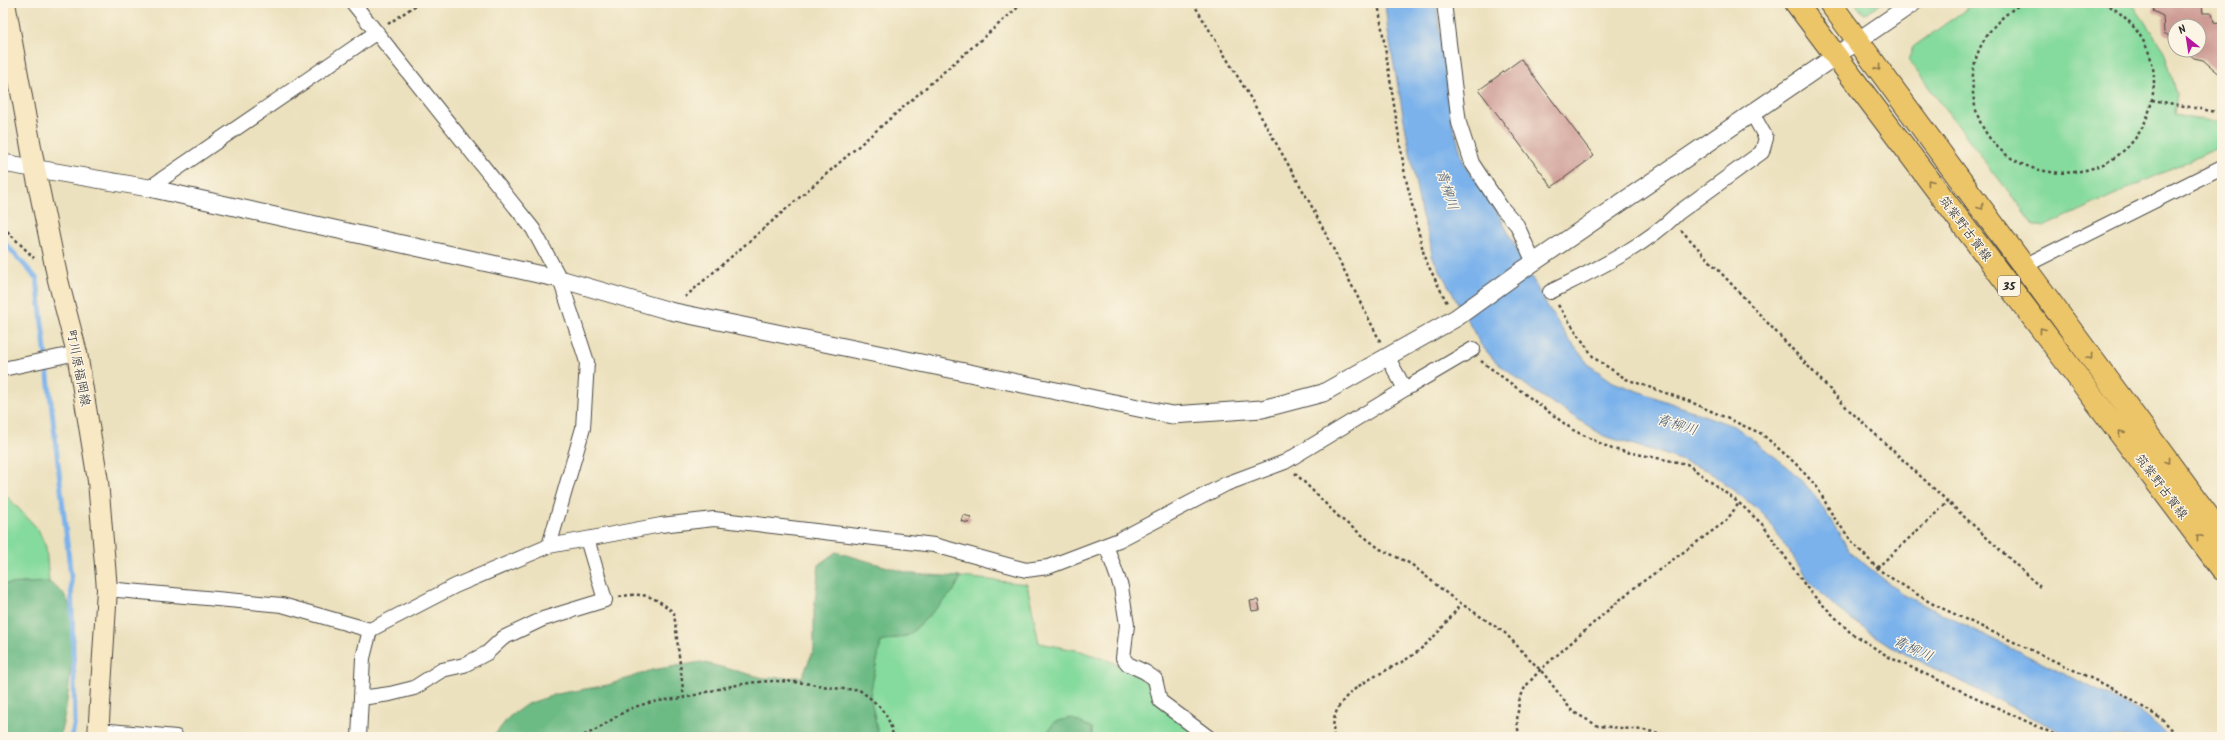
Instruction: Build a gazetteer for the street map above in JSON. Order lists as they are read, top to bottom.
{
  "streets": {
    "main road": ["筑紫野古賀線", "35", "町川原福岡線"]
  },
  "water": ["青柳川"],
  "north": "top left"
}
